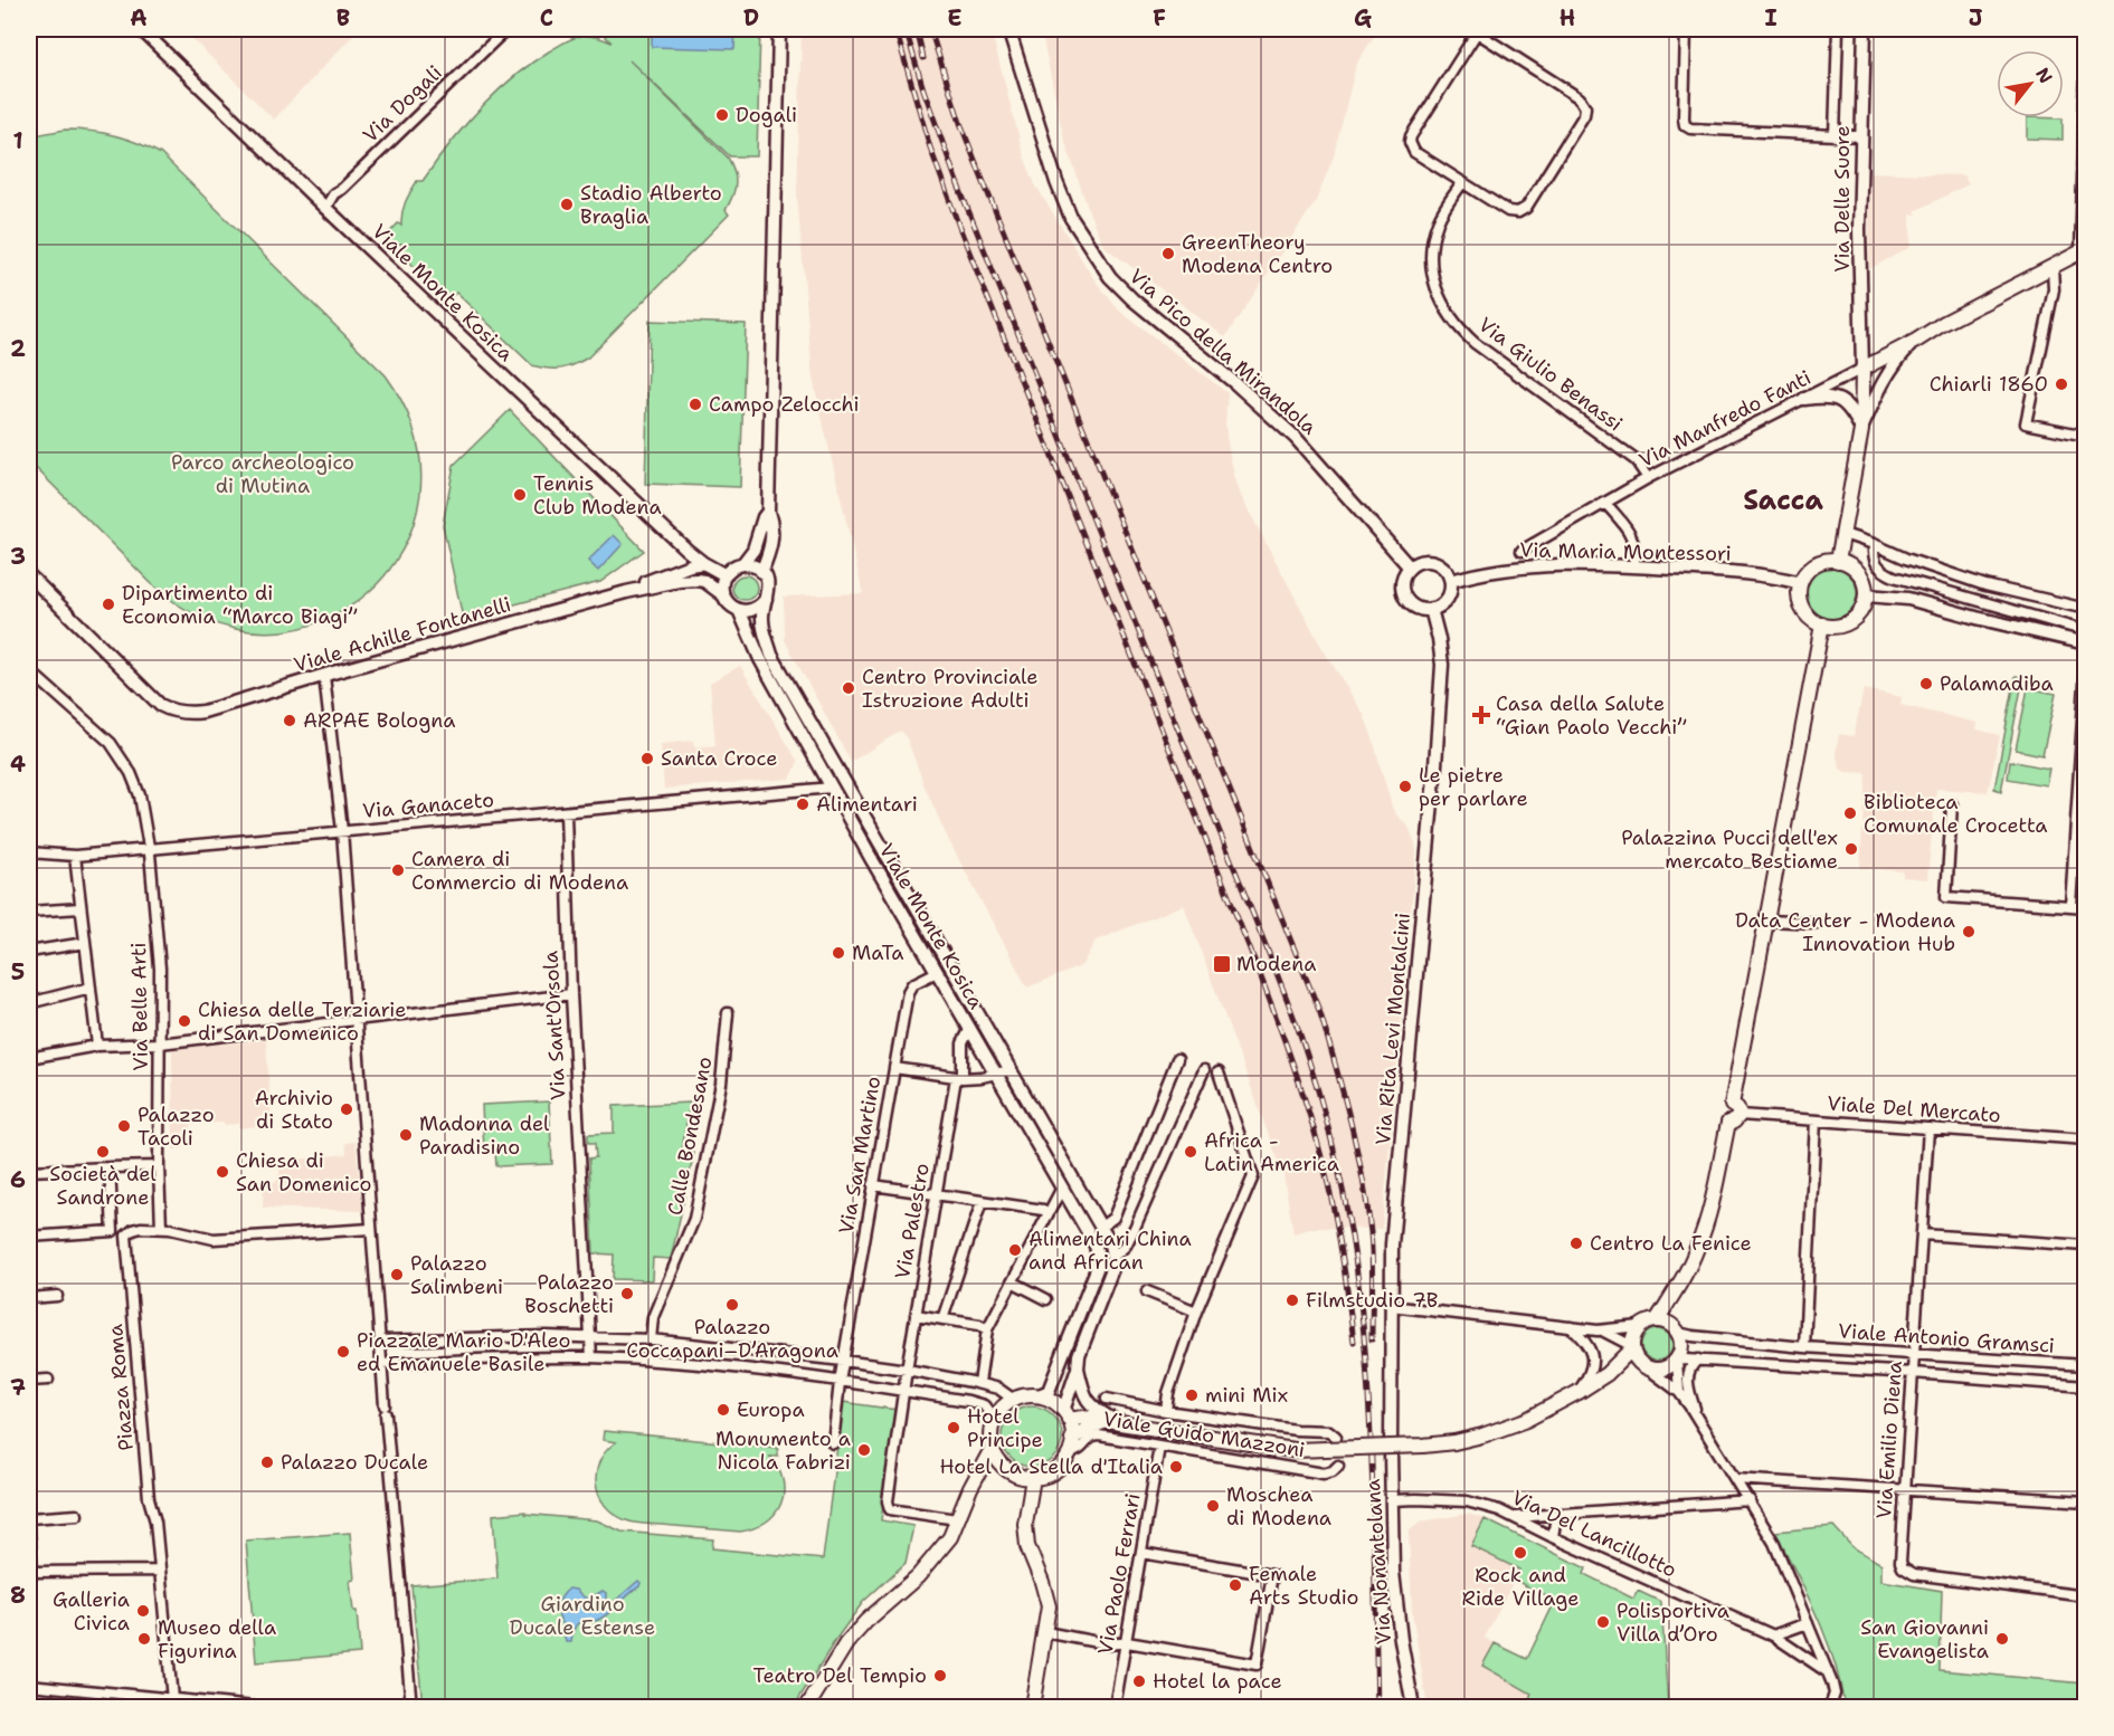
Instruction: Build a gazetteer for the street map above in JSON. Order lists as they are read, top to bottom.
{
  "streets": {
    "main road": ["Viale Guido Mazzoni"],
    "street": [
      "Via Dogali",
      "Via Delle Suore",
      "Viale Monte Kosica",
      "Via Pico della Mirandola",
      "Via Giulio Benassi",
      "Via Manfredo Fanti",
      "Via Maria Montessori",
      "Viale Achille Fontanelli",
      "Via Ganaceto",
      "Via Belle Arti",
      "Via Sant'Orsola",
      "Via Rita Levi Montalcini",
      "Viale Del Mercato",
      "Calle Bondesano",
      "Via San Martino",
      "Via Palestro",
      "Viale Antonio Gramsci",
      "Piazza Roma",
      "Via Emilio Diena",
      "Via Del Lancillotto",
      "Via Nonantolana",
      "Via Paolo Ferrari"
    ]
  },
  "crossings": [
    ["Via Dogali", "Viale Monte Kosica"],
    ["Via Delle Suore", "Via Manfredo Fanti"],
    ["Viale Monte Kosica", "Viale Achille Fontanelli"],
    ["Viale Monte Kosica", "Via Ganaceto"],
    ["Viale Monte Kosica", "Via San Martino"],
    ["Viale Monte Kosica", "Via Palestro"],
    ["Viale Monte Kosica", "Viale Guido Mazzoni"],
    ["Via Pico della Mirandola", "Via Maria Montessori"],
    ["Via Pico della Mirandola", "Via Rita Levi Montalcini"],
    ["Via Giulio Benassi", "Via Manfredo Fanti"],
    ["Via Maria Montessori", "Via Rita Levi Montalcini"],
    ["Via Ganaceto", "Via Belle Arti"],
    ["Via Ganaceto", "Via Sant'Orsola"],
    ["Via Belle Arti", "Piazza Roma"],
    ["Via Rita Levi Montalcini", "Via Nonantolana"],
    ["Viale Del Mercato", "Via Emilio Diena"],
    ["Viale Antonio Gramsci", "Via Emilio Diena"],
    ["Viale Guido Mazzoni", "Via Paolo Ferrari"],
    ["Via Del Lancillotto", "Via Nonantolana"]
  ],
  "districts": ["Sacca"],
  "parks": ["Parco archeologico di Mutina", "Giardino Ducale Estense"],
  "places": {
    "other": [
      "Dogali",
      "Stadio Alberto Braglia",
      "GreenTheory Modena Centro",
      "Chiarli 1860",
      "Campo Zelocchi",
      "Tennis Club Modena",
      "Dipartimento di Economia “Marco Biagi”",
      "Palamadiba",
      "Centro Provinciale Istruzione Adulti",
      "ARPAE Bologna",
      "Santa Croce",
      "Le pietre per parlare",
      "Alimentari",
      "Biblioteca Comunale Crocetta",
      "Palazzina Pucci dell'ex mercato Bestiame",
      "Camera di Commercio di Modena",
      "Data Center - Modena Innovation Hub",
      "MaTa",
      "Chiesa delle Terziarie di San Domenico",
      "Archivio di Stato",
      "Palazzo Tacoli",
      "Madonna del Paradisino",
      "Società del Sandrone",
      "Africa - Latin America",
      "Chiesa di San Domenico",
      "Centro La Fenice",
      "Alimentari China and African",
      "Palazzo Salimbeni",
      "Palazzo Boschetti",
      "Filmstudio 7B",
      "Palazzo Coccapani–D’Aragona",
      "Piazzale Mario D'Aleo ed Emanuele Basile",
      "mini Mix",
      "Europa",
      "Hotel Principe",
      "Monumento a Nicola Fabrizi",
      "Palazzo Ducale",
      "Hotel La Stella d'Italia",
      "Moschea di Modena",
      "Rock and Ride Village",
      "Female Arts Studio",
      "Galleria Civica",
      "Polisportiva Villa d’Oro",
      "Museo della Figurina",
      "San Giovanni Evangelista",
      "Teatro Del Tempio",
      "Hotel la pace"
    ],
    "health": ["Casa della Salute “Gian Paolo Vecchi”"],
    "transit": ["Modena"]
  },
  "north": "top right",
  "grid": {
    "columns": [
      "A",
      "B",
      "C",
      "D",
      "E",
      "F",
      "G",
      "H",
      "I",
      "J"
    ],
    "rows": [
      "1",
      "2",
      "3",
      "4",
      "5",
      "6",
      "7",
      "8"
    ]
  }
}
